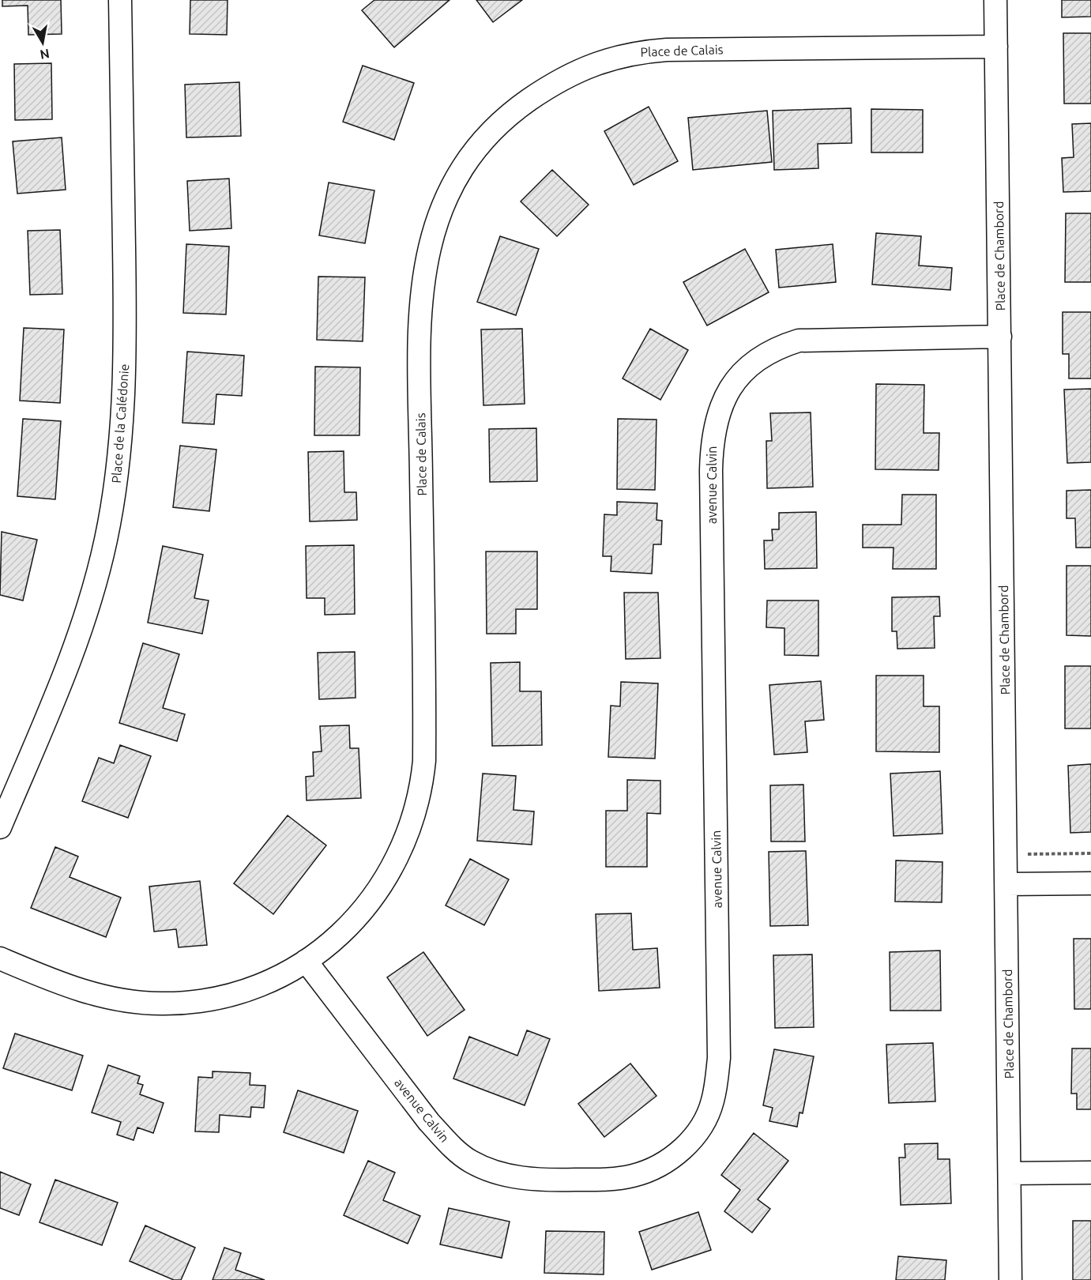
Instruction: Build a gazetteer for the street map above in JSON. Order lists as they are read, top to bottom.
{
  "streets": {
    "street": [
      "Place de Calais",
      "Place de Chambord",
      "Place de la Calédonie",
      "avenue Calvin"
    ]
  },
  "crossings": [
    ["Place de Calais", "Place de Chambord"],
    ["Place de Calais", "avenue Calvin"],
    ["Place de Chambord", "avenue Calvin"]
  ],
  "north": "bottom"
}
